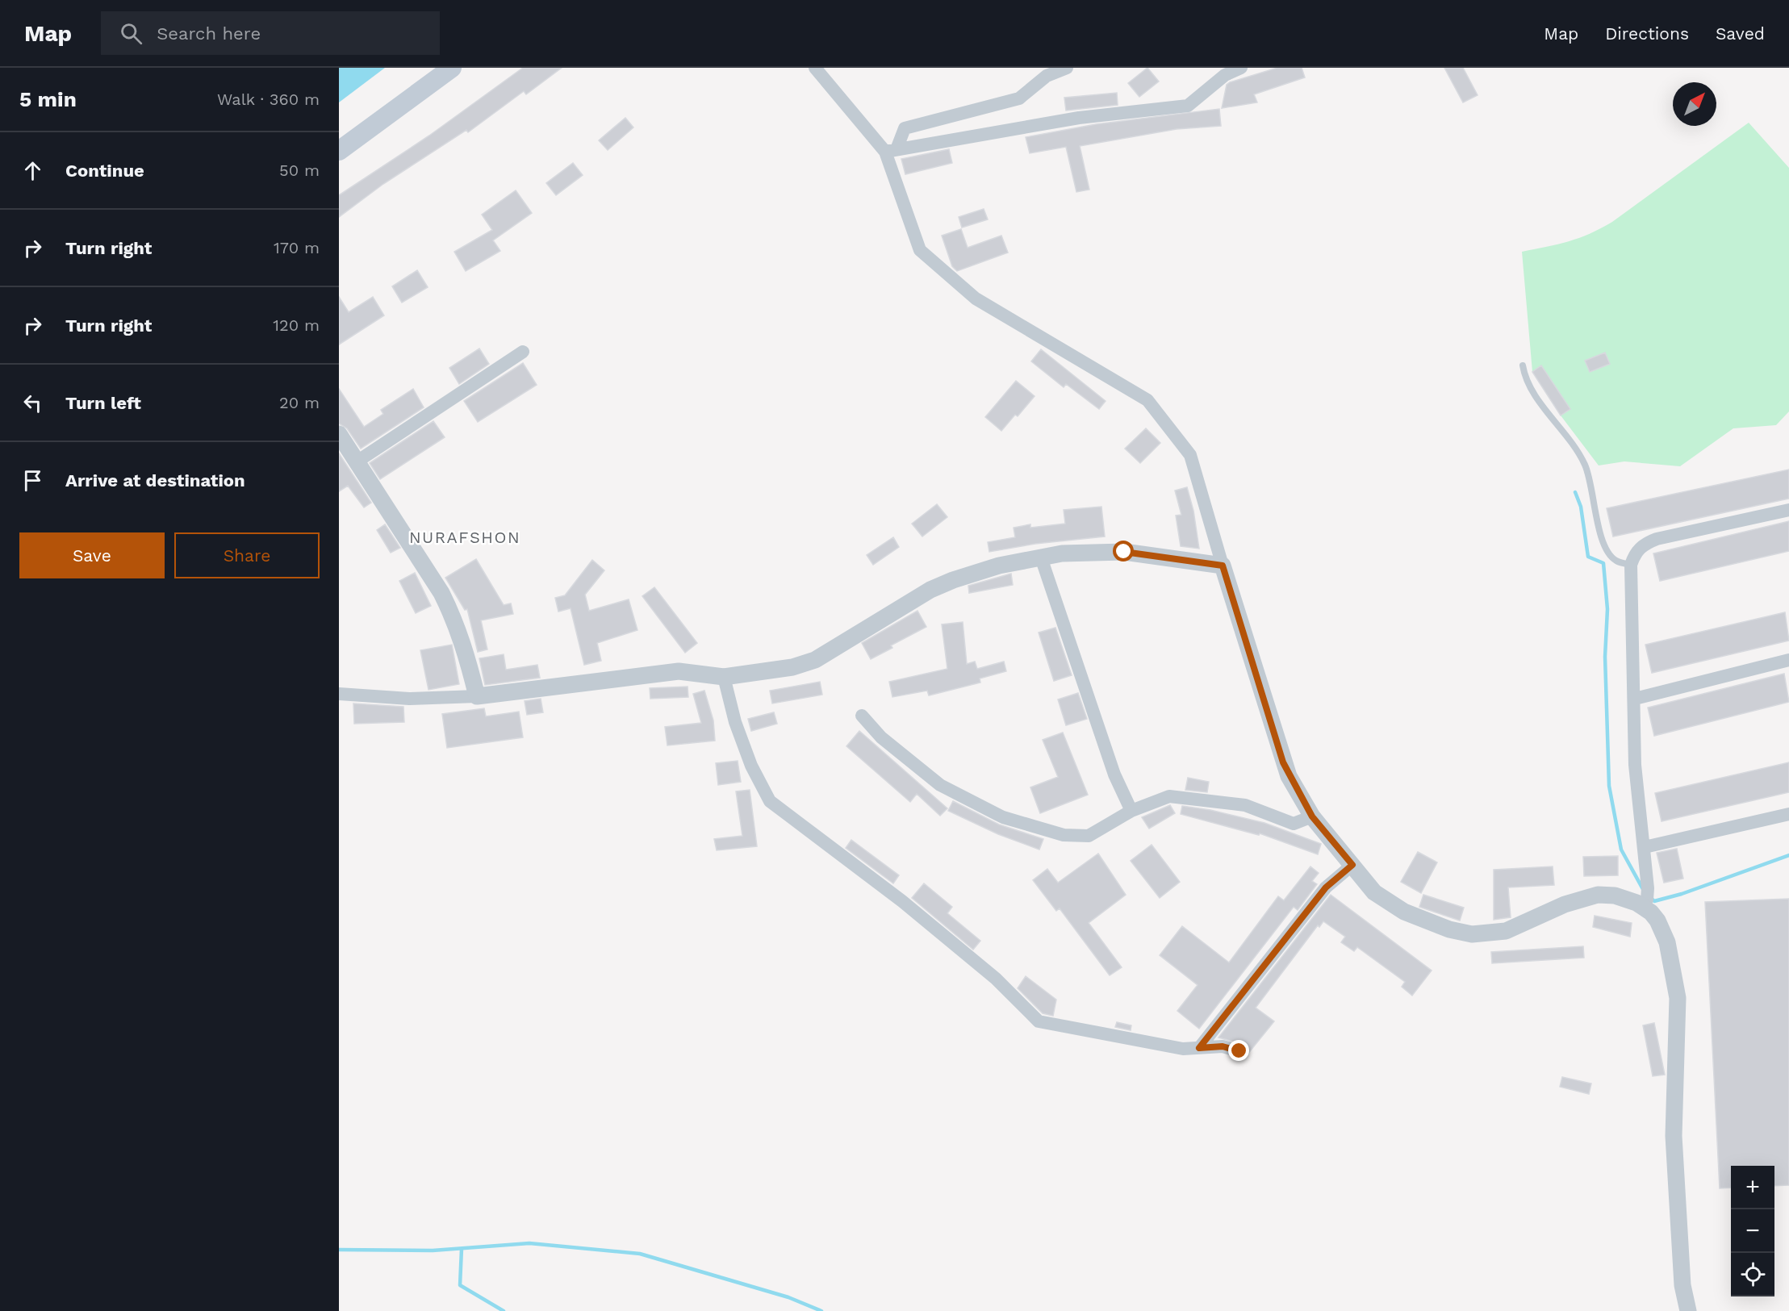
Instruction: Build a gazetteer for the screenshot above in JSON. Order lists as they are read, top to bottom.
{
  "districts": ["NURAFSHON"],
  "north": "top right",
  "page": {
    "header": "Map",
    "search": "Search here",
    "nav": ["Map", "Directions", "Saved"],
    "heading": ["5 min", "Walk · 360 m"],
    "list": [
      ["Continue", "50 m"],
      ["Turn right", "170 m"],
      ["Turn right", "120 m"],
      ["Turn left", "20 m"],
      "Arrive at destination"
    ],
    "buttons": ["Save", "Share"],
    "map_buttons": ["+", "−"]
  }
}
